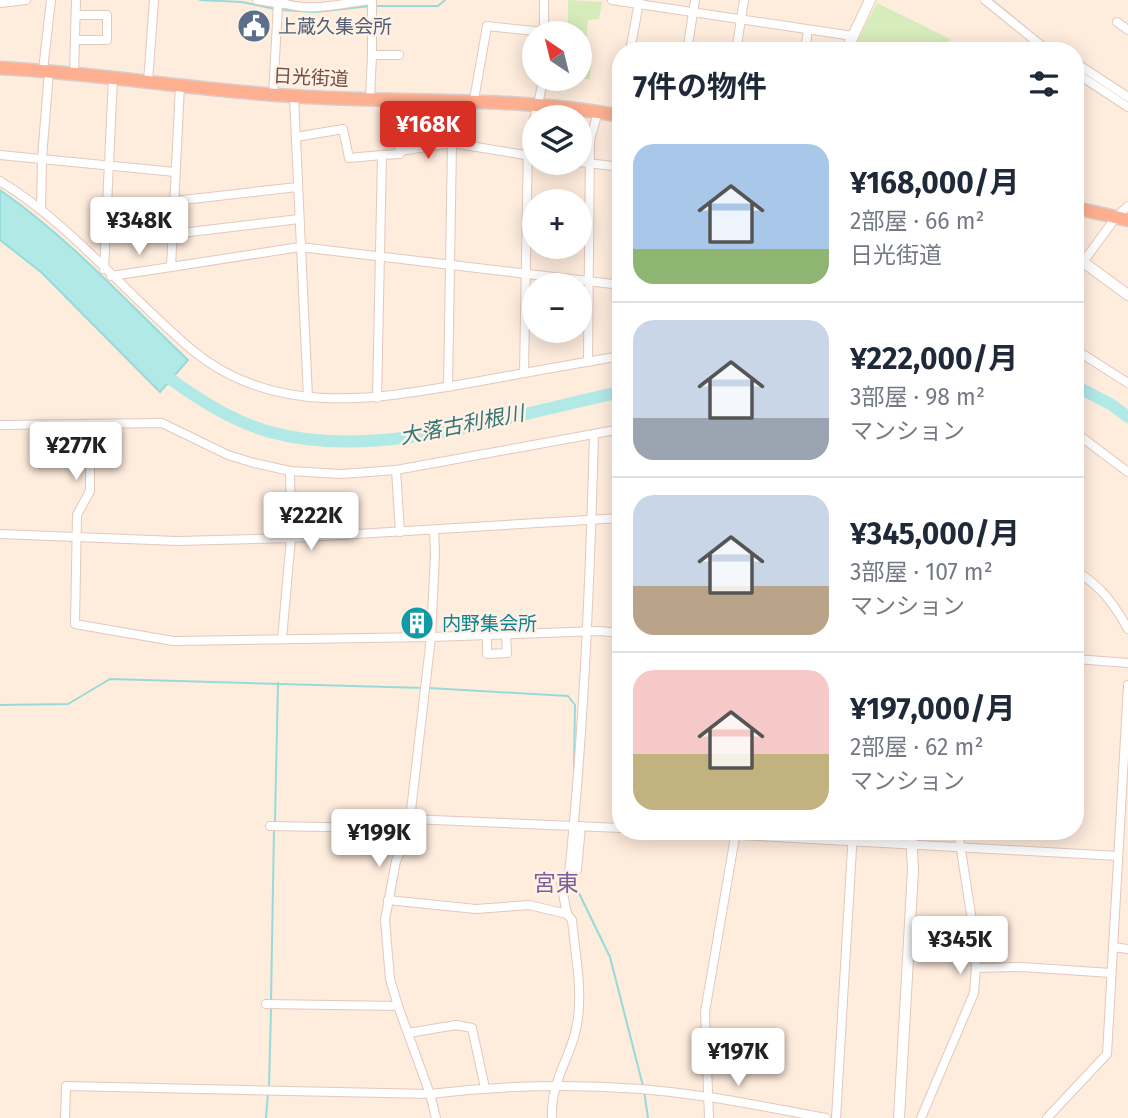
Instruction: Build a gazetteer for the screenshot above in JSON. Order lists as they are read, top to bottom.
{
  "streets": {
    "highway": ["日光街道"]
  },
  "districts": ["宮東"],
  "water": ["大落古利根川"],
  "places": {
    "public building": ["上蔵久集会所"],
    "building": ["内野集会所"]
  },
  "north": "top left",
  "page": {
    "map_buttons": ["+", "−"],
    "heading": "7件の物件",
    "price": [
      "¥168K",
      "¥348K",
      "¥277K",
      "¥222K",
      "¥199K",
      "¥345K",
      "¥197K"
    ],
    "list": [
      {
        "name": "¥168,000/月",
        "note": "2部屋 · 66 m² · 日光街道"
      },
      {
        "name": "¥222,000/月",
        "note": "3部屋 · 98 m² · マンション"
      },
      {
        "name": "¥345,000/月",
        "note": "3部屋 · 107 m² · マンション"
      },
      {
        "name": "¥197,000/月",
        "note": "2部屋 · 62 m² · マンション"
      }
    ]
  }
}
